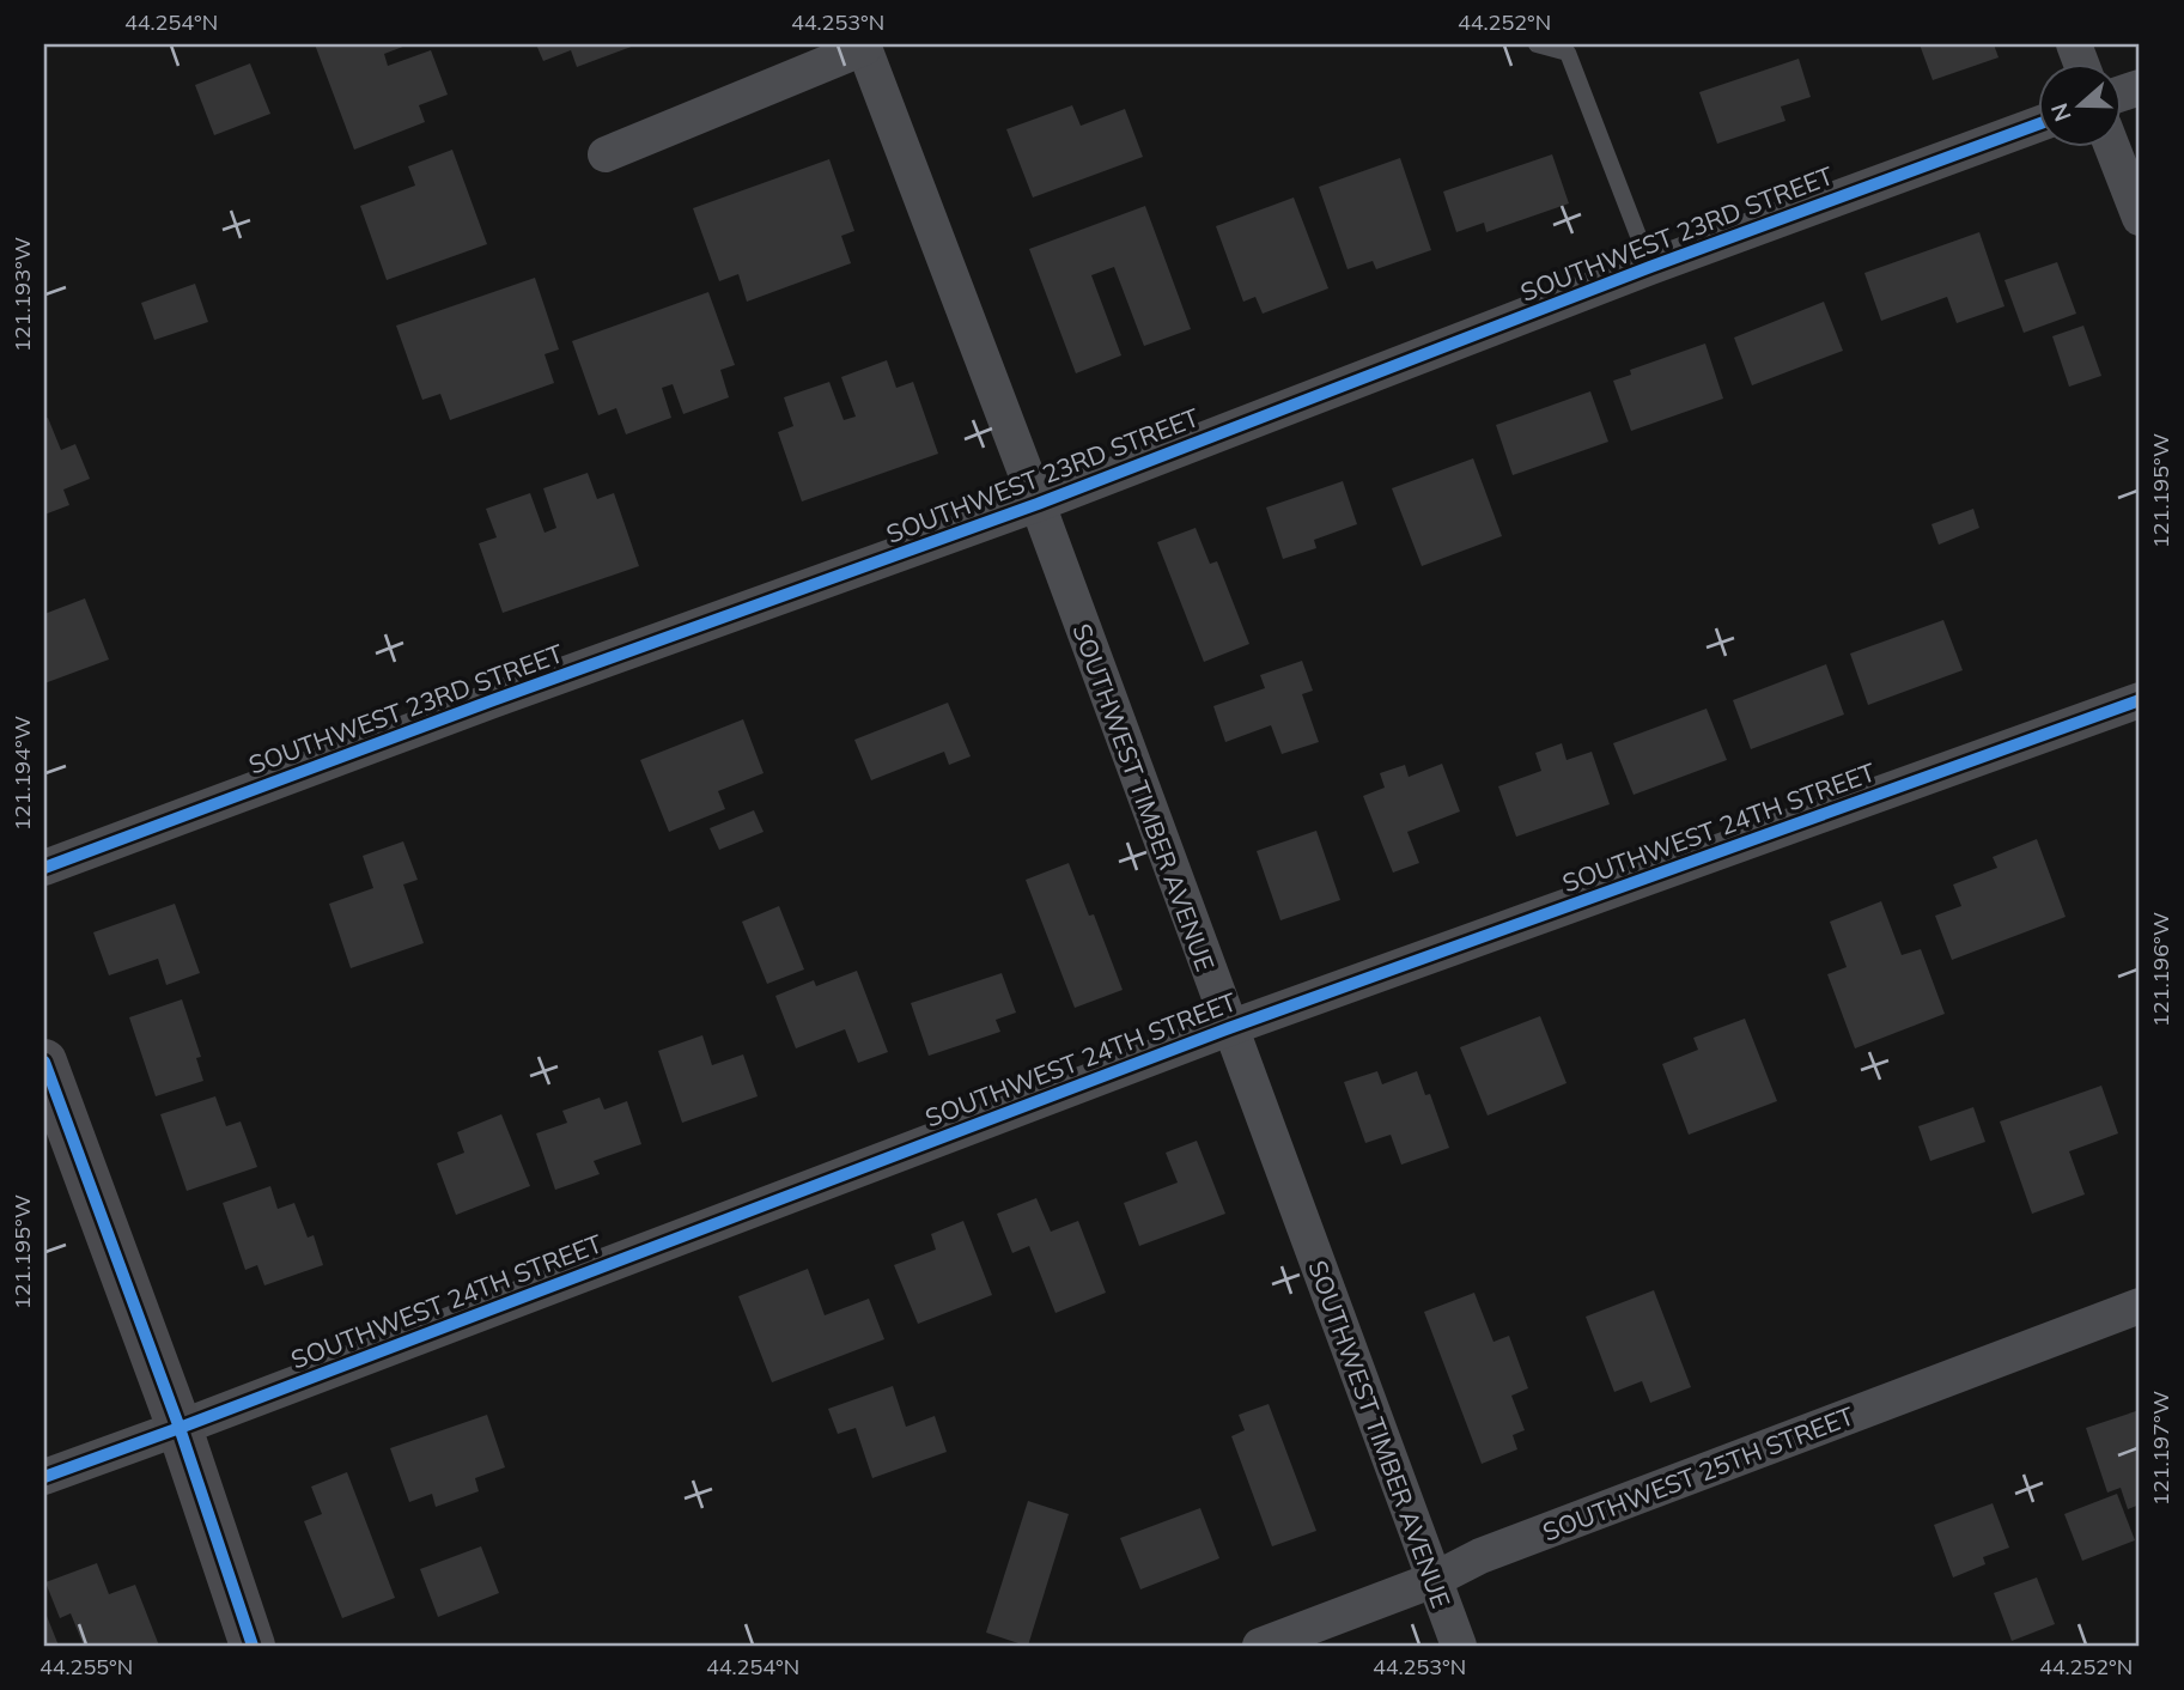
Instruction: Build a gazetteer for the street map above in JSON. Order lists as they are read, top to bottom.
{
  "streets": {
    "street": [
      "SOUTHWEST 23RD STREET",
      "SOUTHWEST TIMBER AVENUE",
      "SOUTHWEST 24TH STREET",
      "SOUTHWEST 25TH STREET"
    ]
  },
  "crossings": [
    ["SOUTHWEST 23RD STREET", "SOUTHWEST TIMBER AVENUE"],
    ["SOUTHWEST TIMBER AVENUE", "SOUTHWEST 24TH STREET"],
    ["SOUTHWEST TIMBER AVENUE", "SOUTHWEST 25TH STREET"]
  ],
  "north": "left",
  "coordinates": [
    "44.254°N",
    "44.253°N",
    "44.252°N",
    "121.193°W",
    "121.195°W",
    "121.194°W",
    "121.196°W",
    "121.197°W",
    "44.255°N"
  ]
}
